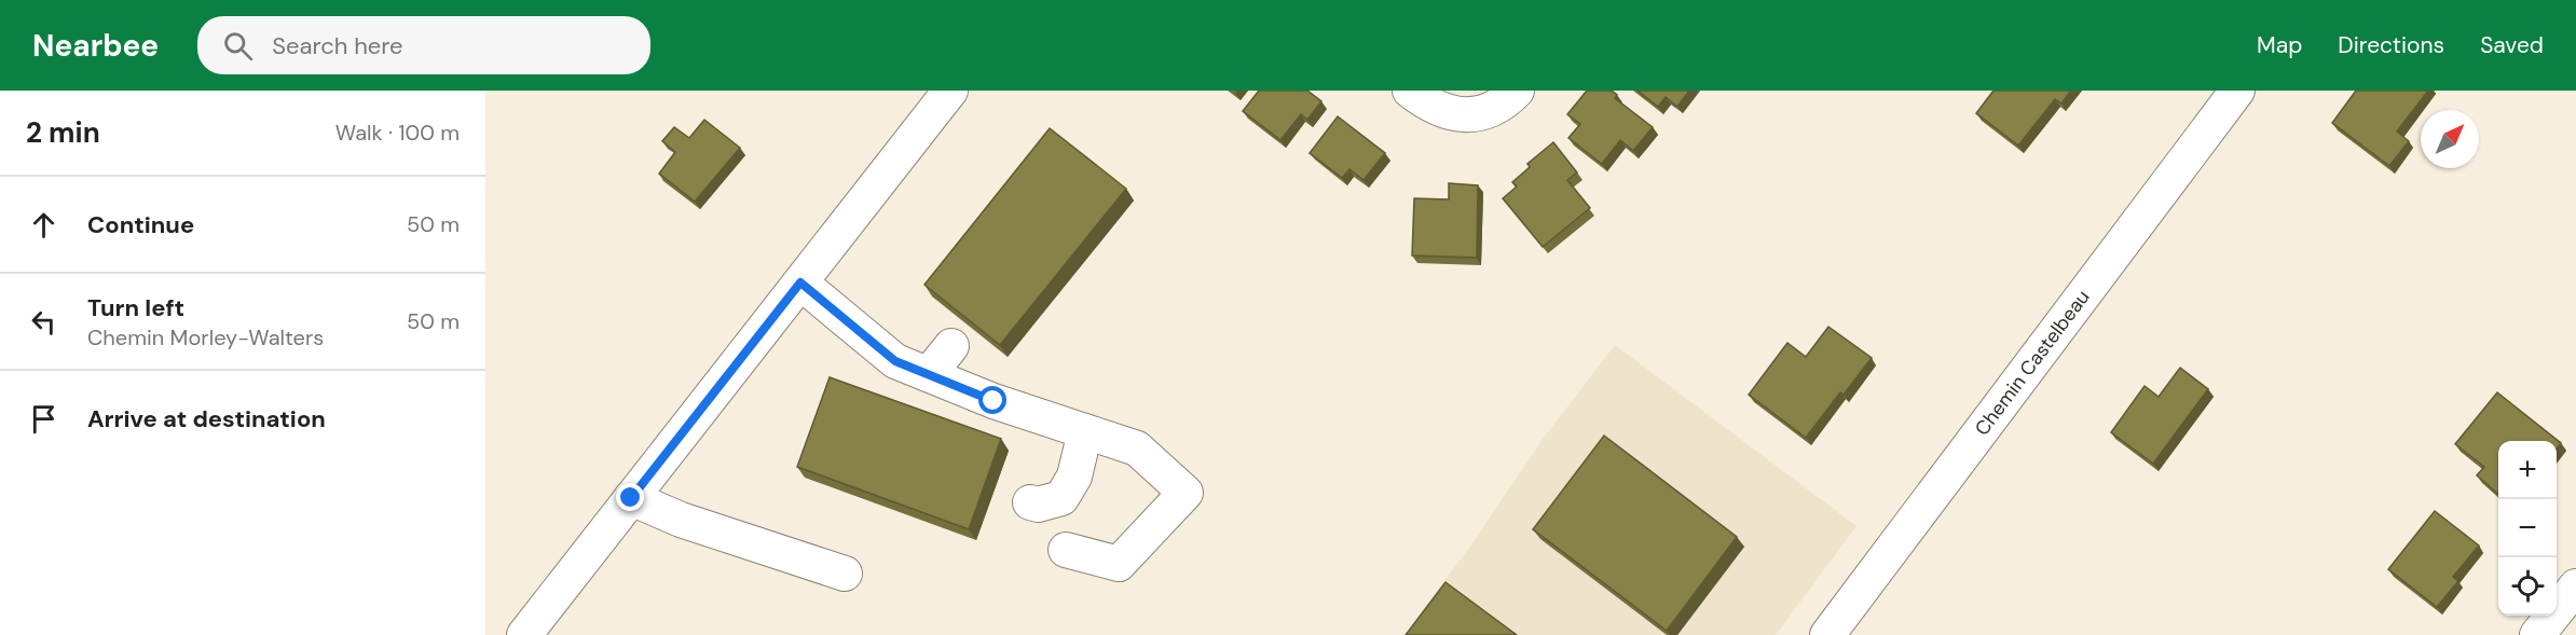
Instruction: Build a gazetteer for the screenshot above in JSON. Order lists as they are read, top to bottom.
{
  "streets": {
    "street": ["Chemin Castelbeau"]
  },
  "north": "top right",
  "page": {
    "header": "Nearbee",
    "search": "Search here",
    "nav": ["Map", "Directions", "Saved"],
    "heading": ["2 min", "Walk · 100 m"],
    "list": [
      ["Continue", "50 m"],
      ["Turn left", "Chemin Morley-Walters", "50 m"],
      "Arrive at destination"
    ],
    "map_buttons": ["+", "−"]
  }
}
